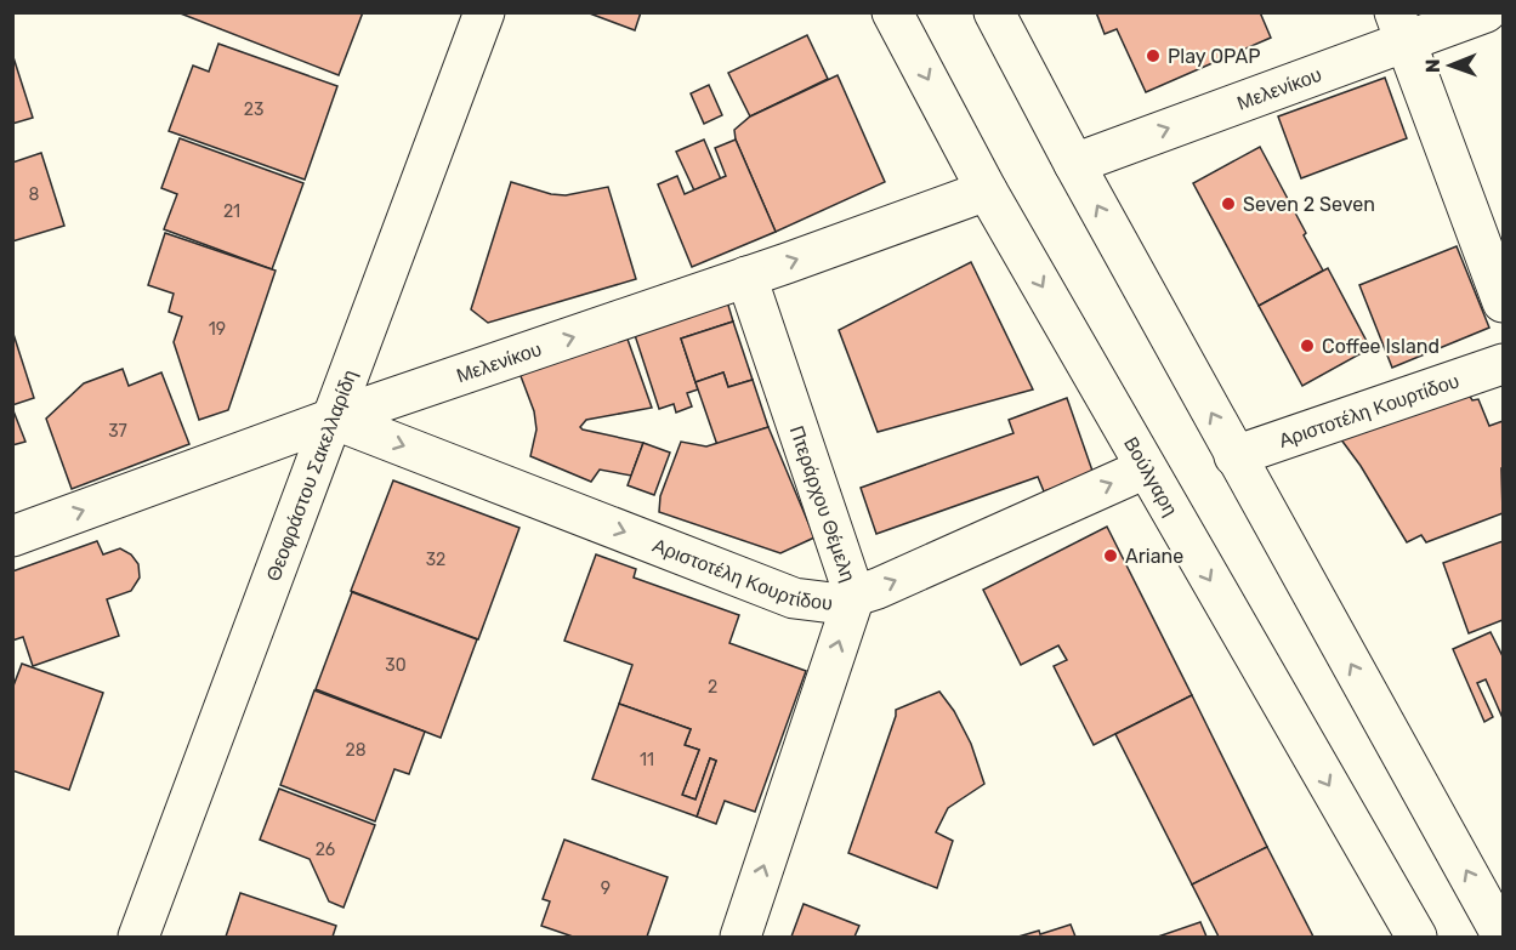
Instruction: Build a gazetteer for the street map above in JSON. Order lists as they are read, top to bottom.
{
  "streets": {
    "street": [
      "Μελενίκου",
      "Αριστοτέλη Κουρτίδου",
      "Θεοφράστου Σακελλαρίδη",
      "Βούλγαρη",
      "Πτεράρχου Θέμελη"
    ]
  },
  "crossings": [
    ["Μελενίκου", "Αριστοτέλη Κουρτίδου"],
    ["Μελενίκου", "Θεοφράστου Σακελλαρίδη"],
    ["Μελενίκου", "Βούλγαρη"],
    ["Μελενίκου", "Πτεράρχου Θέμελη"],
    ["Αριστοτέλη Κουρτίδου", "Θεοφράστου Σακελλαρίδη"],
    ["Αριστοτέλη Κουρτίδου", "Βούλγαρη"],
    ["Αριστοτέλη Κουρτίδου", "Πτεράρχου Θέμελη"]
  ],
  "one_way": ["Μελενίκου", "Αριστοτέλη Κουρτίδου", "Πτεράρχου Θέμελη"],
  "places": [
    "Play OPAP",
    "Seven 2 Seven",
    "Coffee Island",
    "Ariane"
  ],
  "house_numbers": [
    "23",
    "8",
    "21",
    "19",
    "37",
    "32",
    "30",
    "2",
    "28",
    "11",
    "26",
    "9"
  ],
  "north": "left"
}
